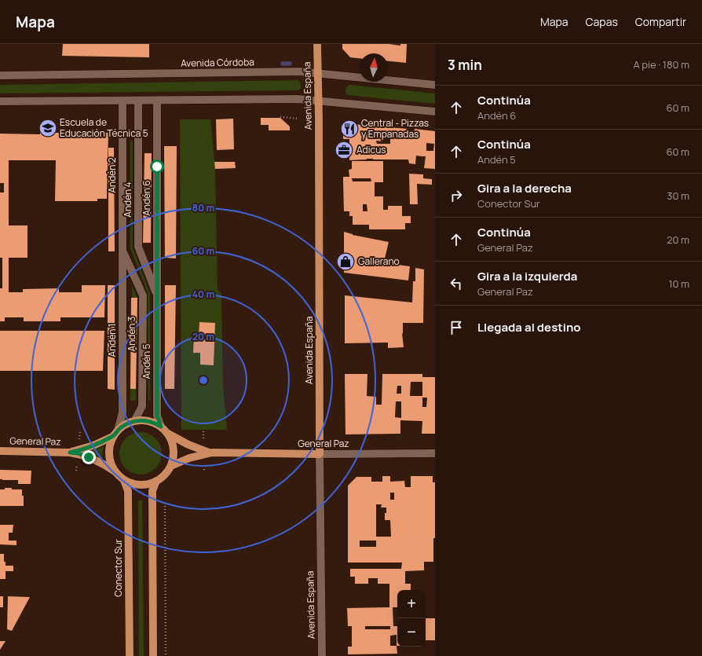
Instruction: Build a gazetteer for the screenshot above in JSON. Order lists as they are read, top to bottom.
{
  "streets": {
    "main road": [
      "Avenida Córdoba",
      "Avenida España",
      "Andén 2",
      "Andén 6",
      "Andén 4",
      "Andén 3",
      "Andén 1",
      "Andén 5",
      "General Paz",
      "Conector Sur"
    ]
  },
  "crossings": [
    ["Avenida Córdoba", "Avenida España"],
    ["Avenida España", "General Paz"],
    ["Andén 2", "Andén 3"],
    ["Andén 2", "Andén 1"],
    ["Andén 6", "Andén 4"],
    ["Andén 6", "Andén 5"],
    ["Andén 4", "Andén 5"],
    ["Andén 3", "Andén 1"],
    ["Andén 3", "Andén 5"],
    ["Andén 3", "General Paz"],
    ["Andén 3", "Conector Sur"],
    ["Andén 1", "Andén 5"],
    ["Andén 1", "General Paz"],
    ["Andén 1", "Conector Sur"],
    ["Andén 5", "General Paz"],
    ["Andén 5", "Conector Sur"],
    ["General Paz", "Conector Sur"]
  ],
  "places": {
    "school or university": ["Escuela de Educación Técnica 5"],
    "restaurant": ["Central - Pizzas y Empanadas"],
    "office": ["Adicus"],
    "shop": ["Gallerano"]
  },
  "north": "top",
  "page": {
    "header": "Mapa",
    "nav": ["Mapa", "Capas", "Compartir"],
    "heading": ["3 min", "A pie · 180 m"],
    "list": [
      ["Continúa", "Andén 6", "60 m"],
      ["Continúa", "Andén 5", "60 m"],
      ["Gira a la derecha", "Conector Sur", "30 m"],
      ["Continúa", "General Paz", "20 m"],
      ["Gira a la izquierda", "General Paz", "10 m"],
      "Llegada al destino"
    ],
    "map_buttons": ["+", "−"]
  },
  "rings": [
    "80 m",
    "60 m",
    "40 m",
    "20 m"
  ]
}
